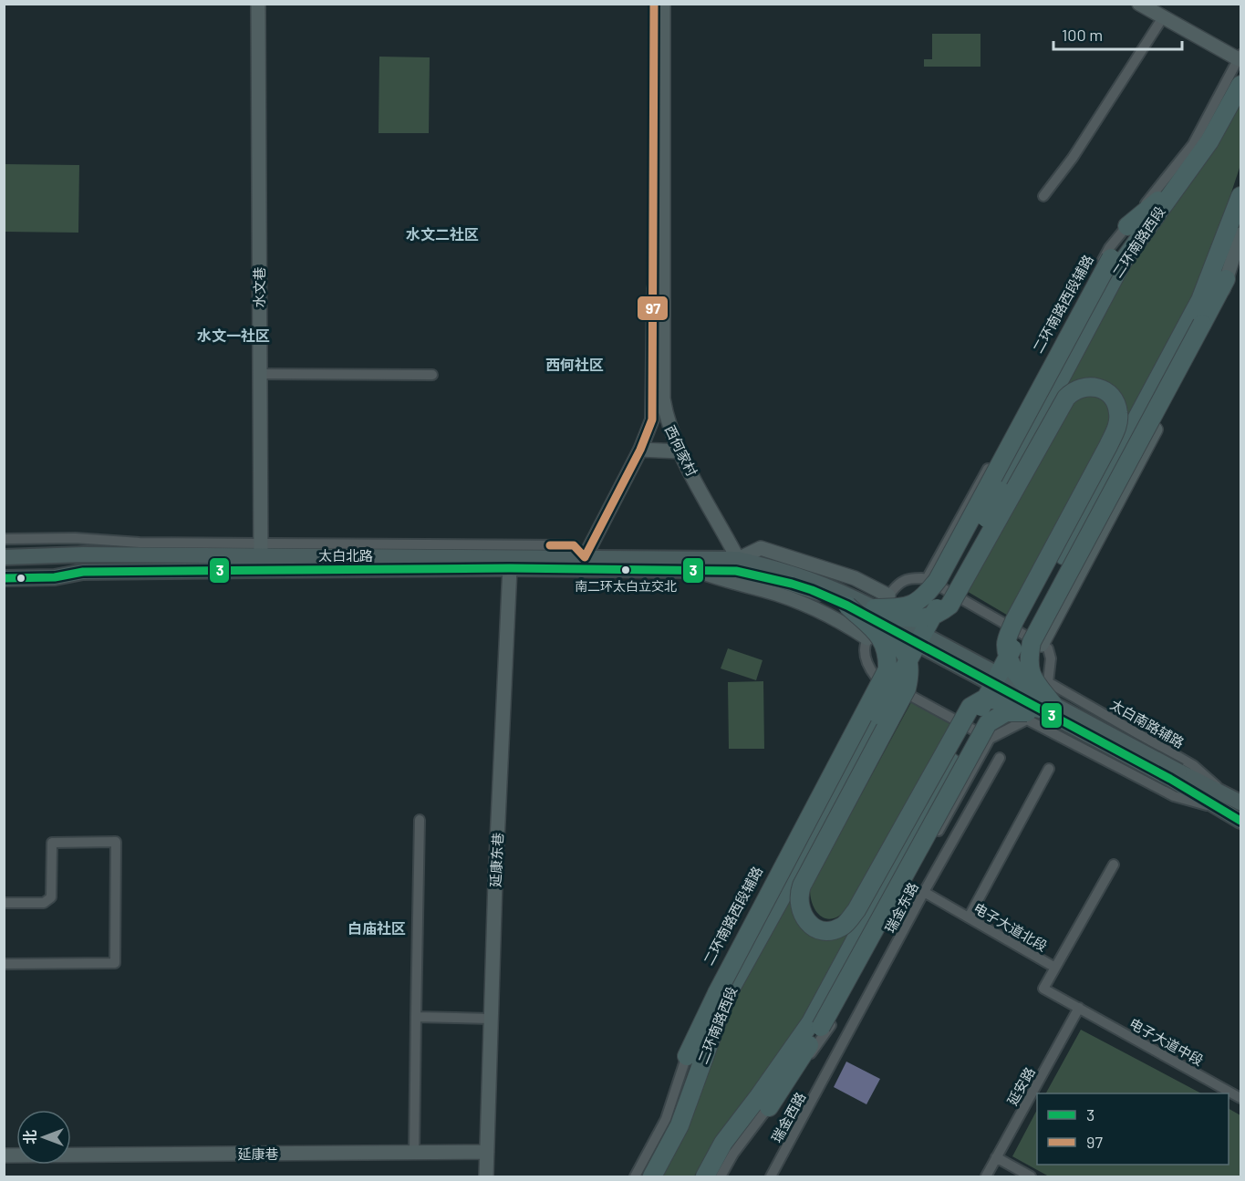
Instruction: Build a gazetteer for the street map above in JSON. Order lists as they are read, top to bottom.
{
  "streets": {
    "highway": ["二环南路西段"],
    "main road": ["太白北路"],
    "street": [
      "水文巷",
      "二环南路西段辅路",
      "西何家村",
      "太白南路辅路",
      "延康东巷",
      "瑞金东路",
      "电子大道北段",
      "电子大道中段",
      "延安路",
      "瑞金西路",
      "延康巷"
    ]
  },
  "crossings": [
    ["水文巷", "太白北路"],
    ["西何家村", "太白北路"],
    ["太白北路", "延康东巷"],
    ["延康东巷", "延康巷"],
    ["瑞金东路", "电子大道北段"],
    ["瑞金东路", "瑞金西路"],
    ["电子大道北段", "电子大道中段"],
    ["电子大道北段", "延安路"],
    ["电子大道中段", "延安路"]
  ],
  "districts": [
    "水文二社区",
    "水文一社区",
    "西何社区",
    "白庙社区"
  ],
  "places": ["南二环太白立交北"],
  "lines": ["transit line 97", "transit line 3"],
  "legend": ["3", "97"],
  "scale_bar": "100 m",
  "north": "left"
}
